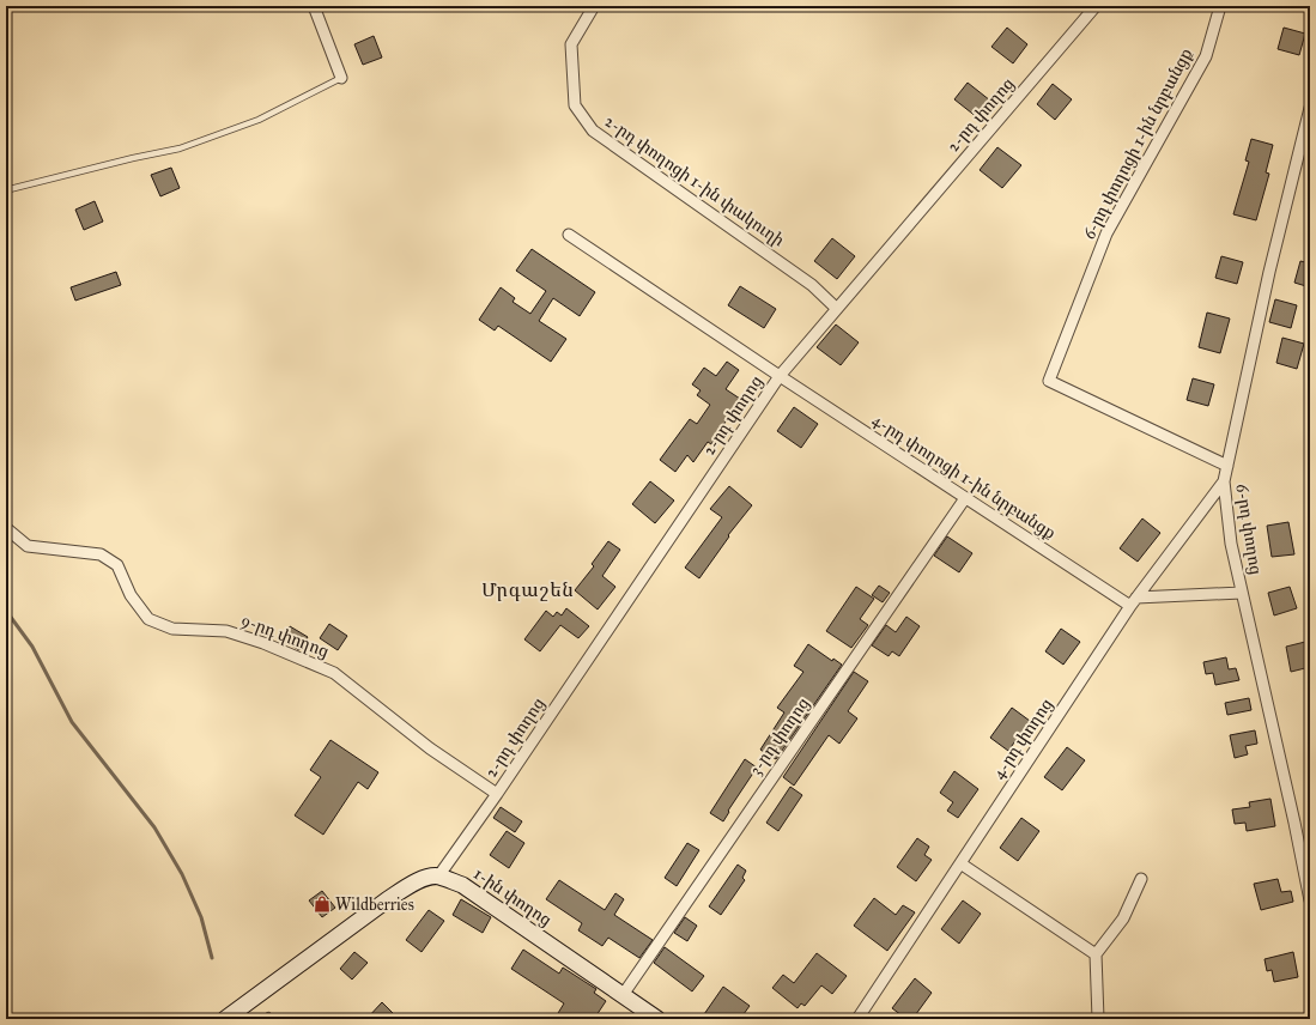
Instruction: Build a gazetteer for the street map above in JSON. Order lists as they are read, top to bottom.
{
  "streets": {
    "main road": ["1-ին փողոց"],
    "street": [
      "2-րդ փողոց",
      "6-րդ փողոցի 1-ին նրբանցք",
      "2-րդ փողոցի 1-ին փակուղի",
      "4-րդ փողոցի 1-ին նրբանցք",
      "6-րդ փողոց",
      "9-րդ փողոց",
      "3-րդ փողոց",
      "4-րդ փողոց"
    ]
  },
  "crossings": [
    ["2-րդ փողոց", "2-րդ փողոցի 1-ին փակուղի"],
    ["2-րդ փողոց", "4-րդ փողոցի 1-ին նրբանցք"],
    ["2-րդ փողոց", "9-րդ փողոց"],
    ["2-րդ փողոց", "1-ին փողոց"],
    ["6-րդ փողոցի 1-ին նրբանցք", "6-րդ փողոց"],
    ["4-րդ փողոցի 1-ին նրբանցք", "3-րդ փողոց"],
    ["4-րդ փողոցի 1-ին նրբանցք", "4-րդ փողոց"],
    ["6-րդ փողոց", "4-րդ փողոց"],
    ["3-րդ փողոց", "1-ին փողոց"]
  ],
  "districts": ["Մրգաշեն"],
  "places": {
    "shop": ["Wildberries"]
  }
}
